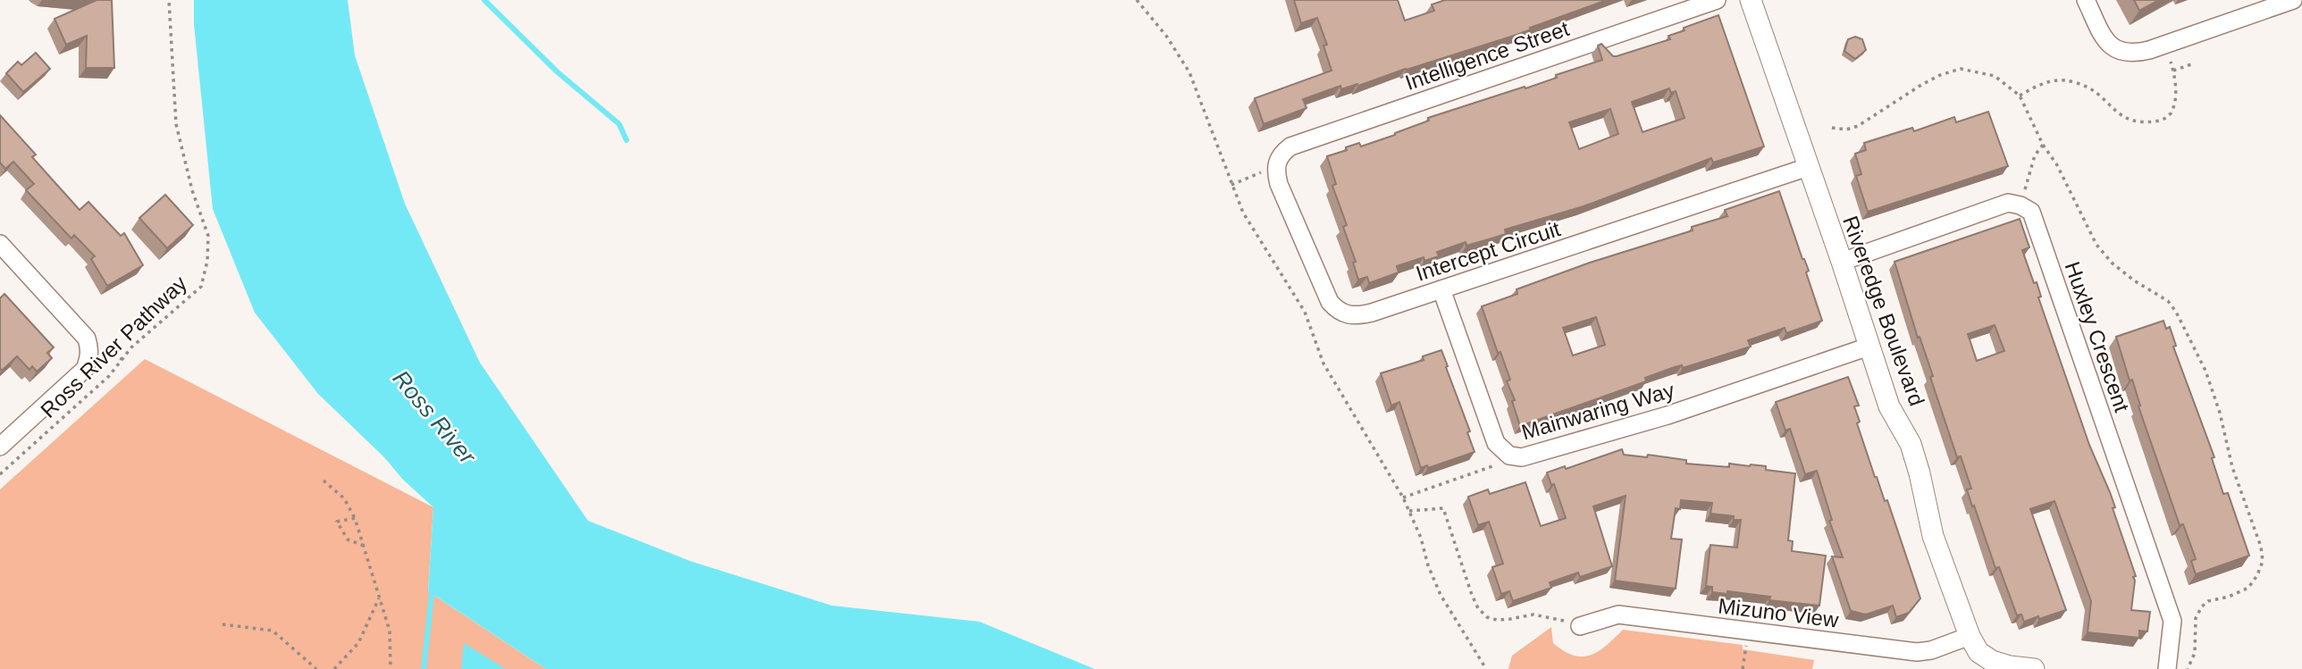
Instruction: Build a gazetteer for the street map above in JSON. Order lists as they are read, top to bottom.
{
  "streets": {
    "street": [
      "Intelligence Street",
      "Intercept Circuit",
      "Riveredge Boulevard",
      "Huxley Crescent",
      "Mainwaring Way",
      "Mizuno View"
    ],
    "path": ["Ross River Pathway"]
  },
  "crossings": [
    ["Intelligence Street", "Intercept Circuit"],
    ["Intercept Circuit", "Riveredge Boulevard"],
    ["Intercept Circuit", "Mainwaring Way"],
    ["Riveredge Boulevard", "Mainwaring Way"],
    ["Riveredge Boulevard", "Mizuno View"]
  ],
  "water": ["Ross River"]
}
